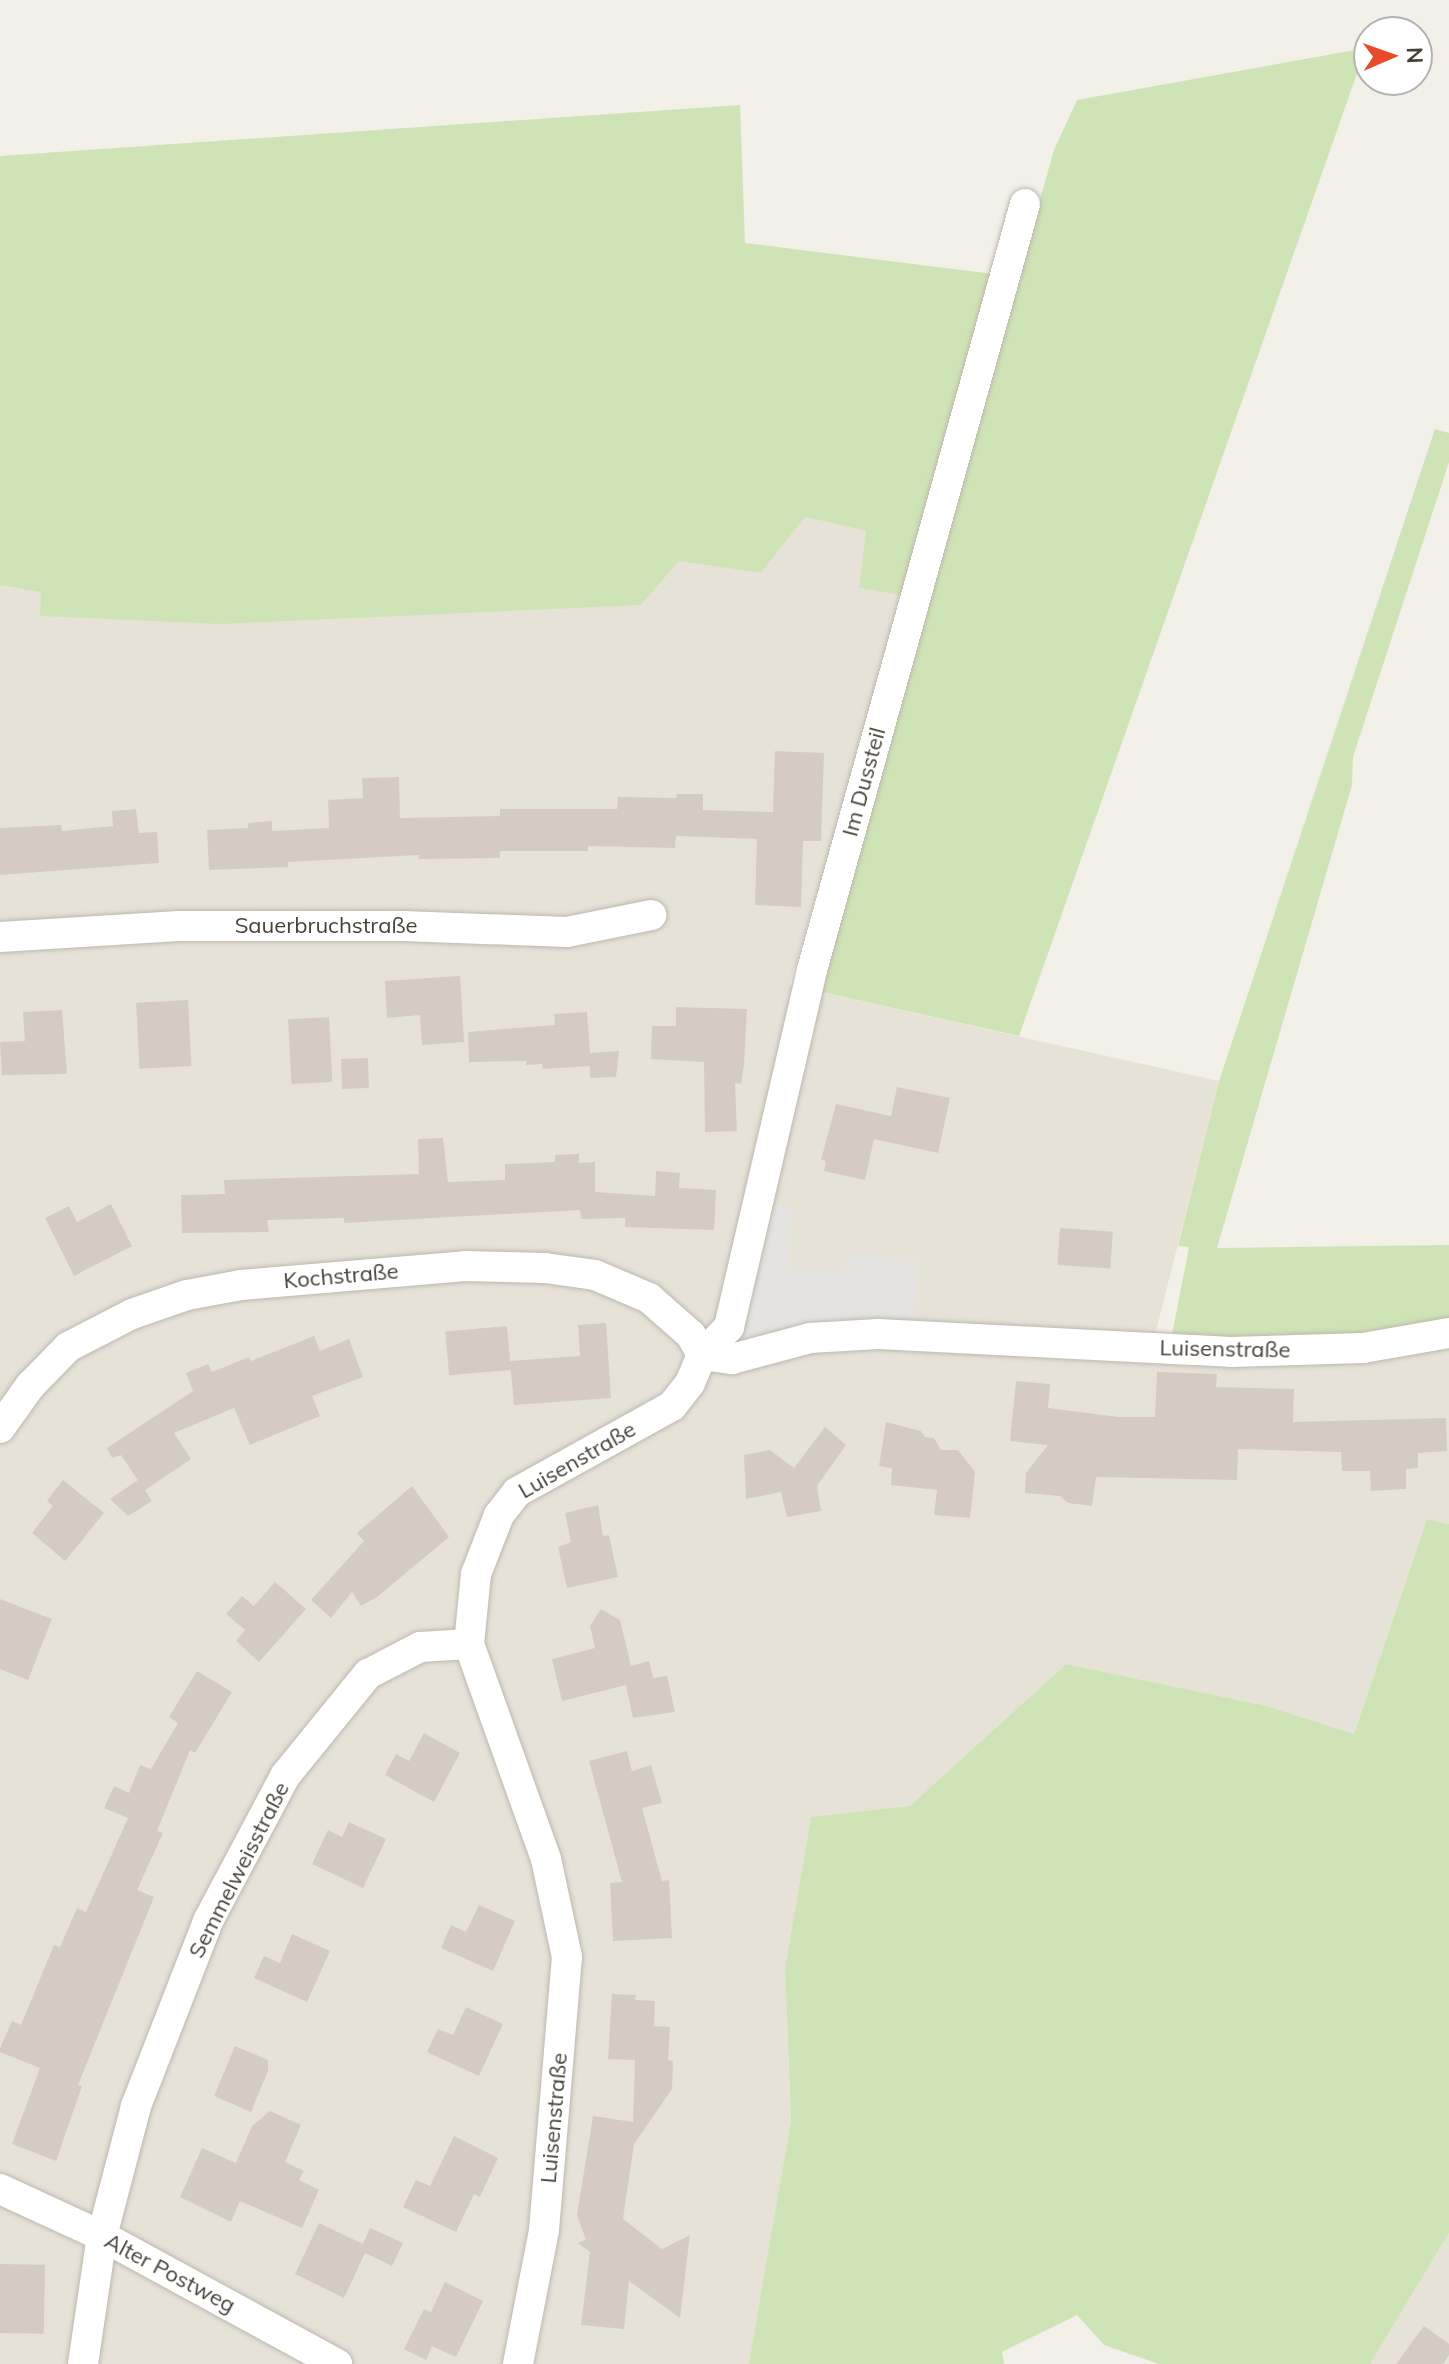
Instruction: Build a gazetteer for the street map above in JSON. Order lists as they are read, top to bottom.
{
  "streets": {
    "street": [
      "Im Dussteil",
      "Sauerbruchstraße",
      "Kochstraße",
      "Luisenstraße",
      "Semmelweisstraße",
      "Alter Postweg"
    ]
  },
  "crossings": [
    ["Im Dussteil", "Kochstraße"],
    ["Im Dussteil", "Luisenstraße"],
    ["Kochstraße", "Luisenstraße"],
    ["Luisenstraße", "Semmelweisstraße"],
    ["Semmelweisstraße", "Alter Postweg"]
  ],
  "north": "right"
}
